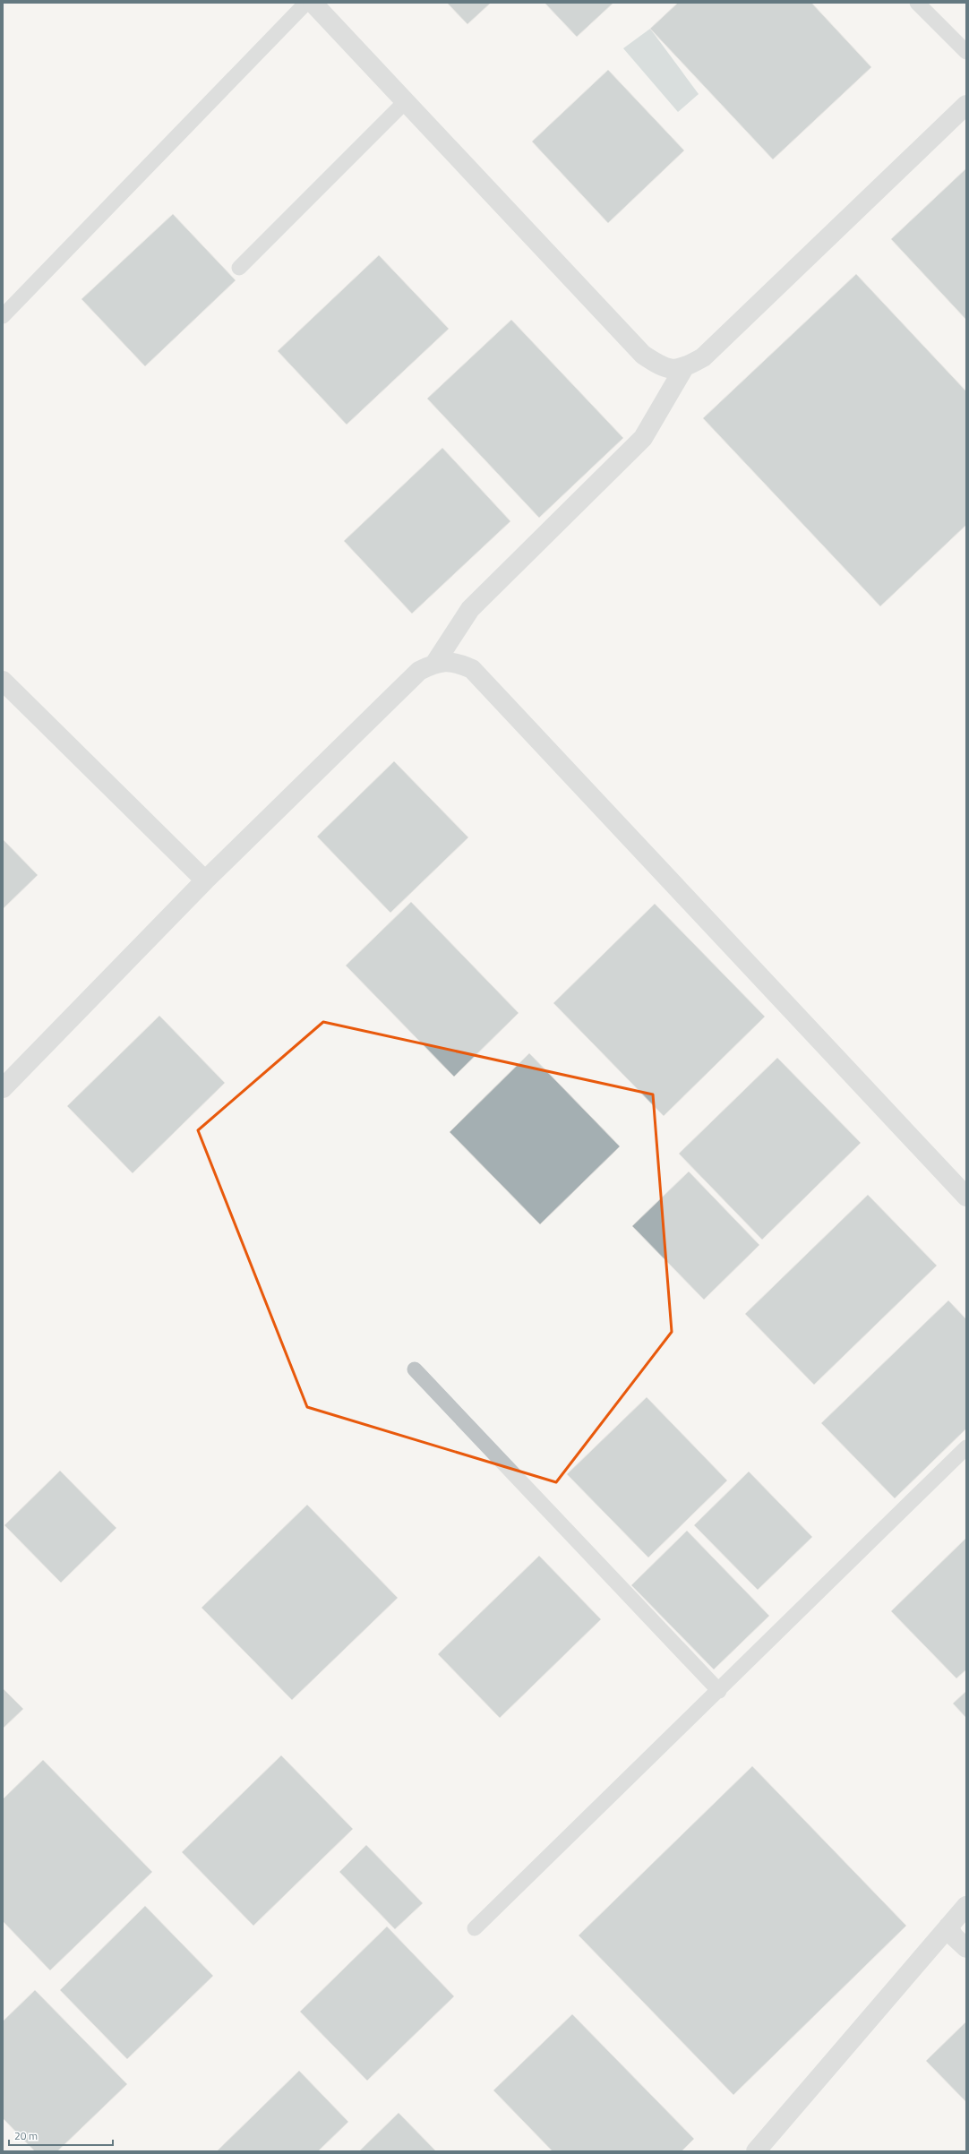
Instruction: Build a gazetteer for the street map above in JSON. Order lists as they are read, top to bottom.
{
  "scale_bar": "20 m"
}
